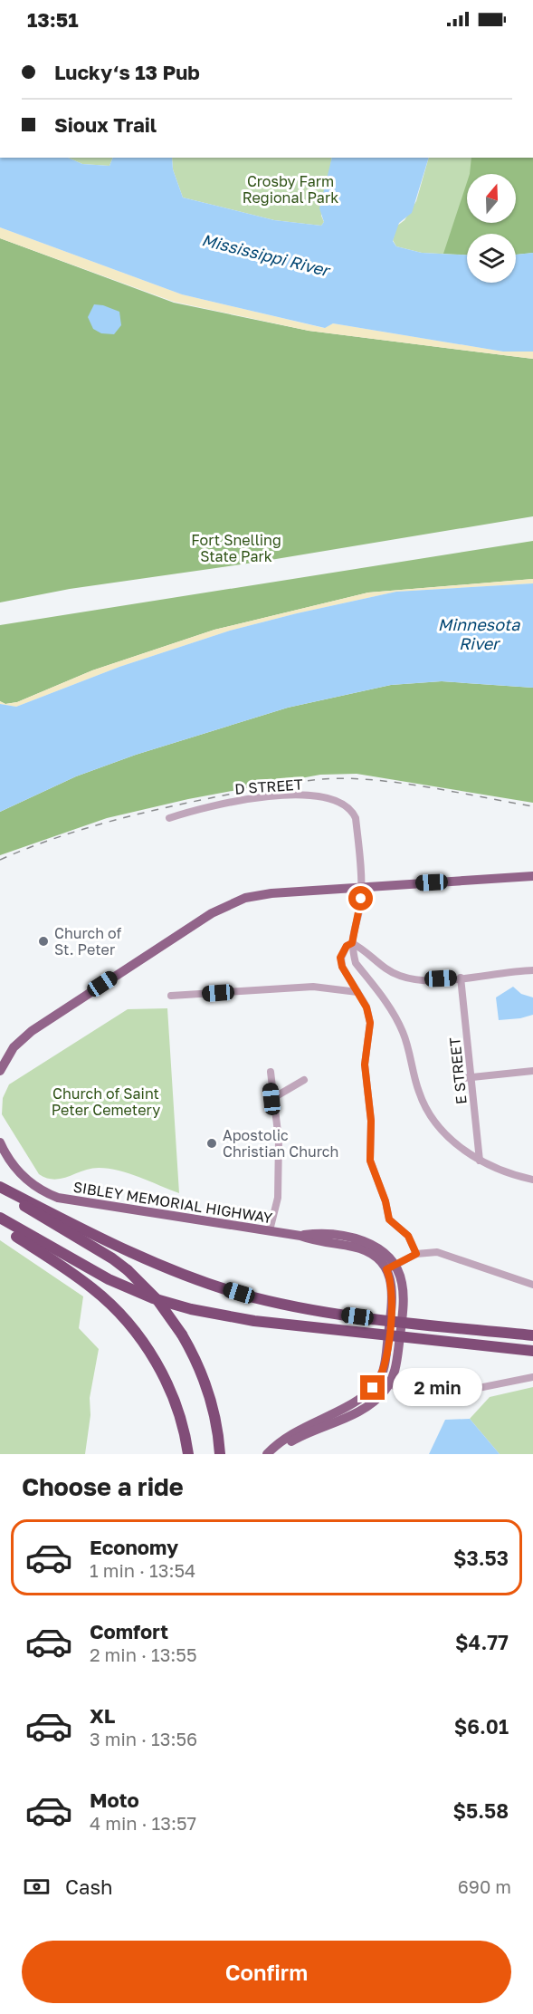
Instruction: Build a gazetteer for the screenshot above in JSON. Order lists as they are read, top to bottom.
{
  "streets": {
    "main road": ["SIBLEY MEMORIAL HIGHWAY"],
    "street": ["D STREET", "E STREET"]
  },
  "water": ["Mississippi River", "Minnesota River"],
  "parks": ["Crosby Farm Regional Park", "Fort Snelling State Park", "Church of Saint Peter Cemetery"],
  "places": ["Church of St. Peter", "Apostolic Christian Church"],
  "north": "top",
  "page": {
    "status": "13:51",
    "banner": ["Lucky‘s 13 Pub", "Sioux Trail"],
    "bubble": "2 min",
    "heading": "Choose a ride",
    "list": [
      {
        "name": "Economy",
        "note": "1 min · 13:54",
        "value": "$3.53"
      },
      {
        "name": "Comfort",
        "note": "2 min · 13:55",
        "value": "$4.77"
      },
      {
        "name": "XL",
        "note": "3 min · 13:56",
        "value": "$6.01"
      },
      {
        "name": "Moto",
        "note": "4 min · 13:57",
        "value": "$5.58"
      }
    ],
    "pay": ["Cash", "690 m"],
    "buttons": "Confirm"
  }
}
